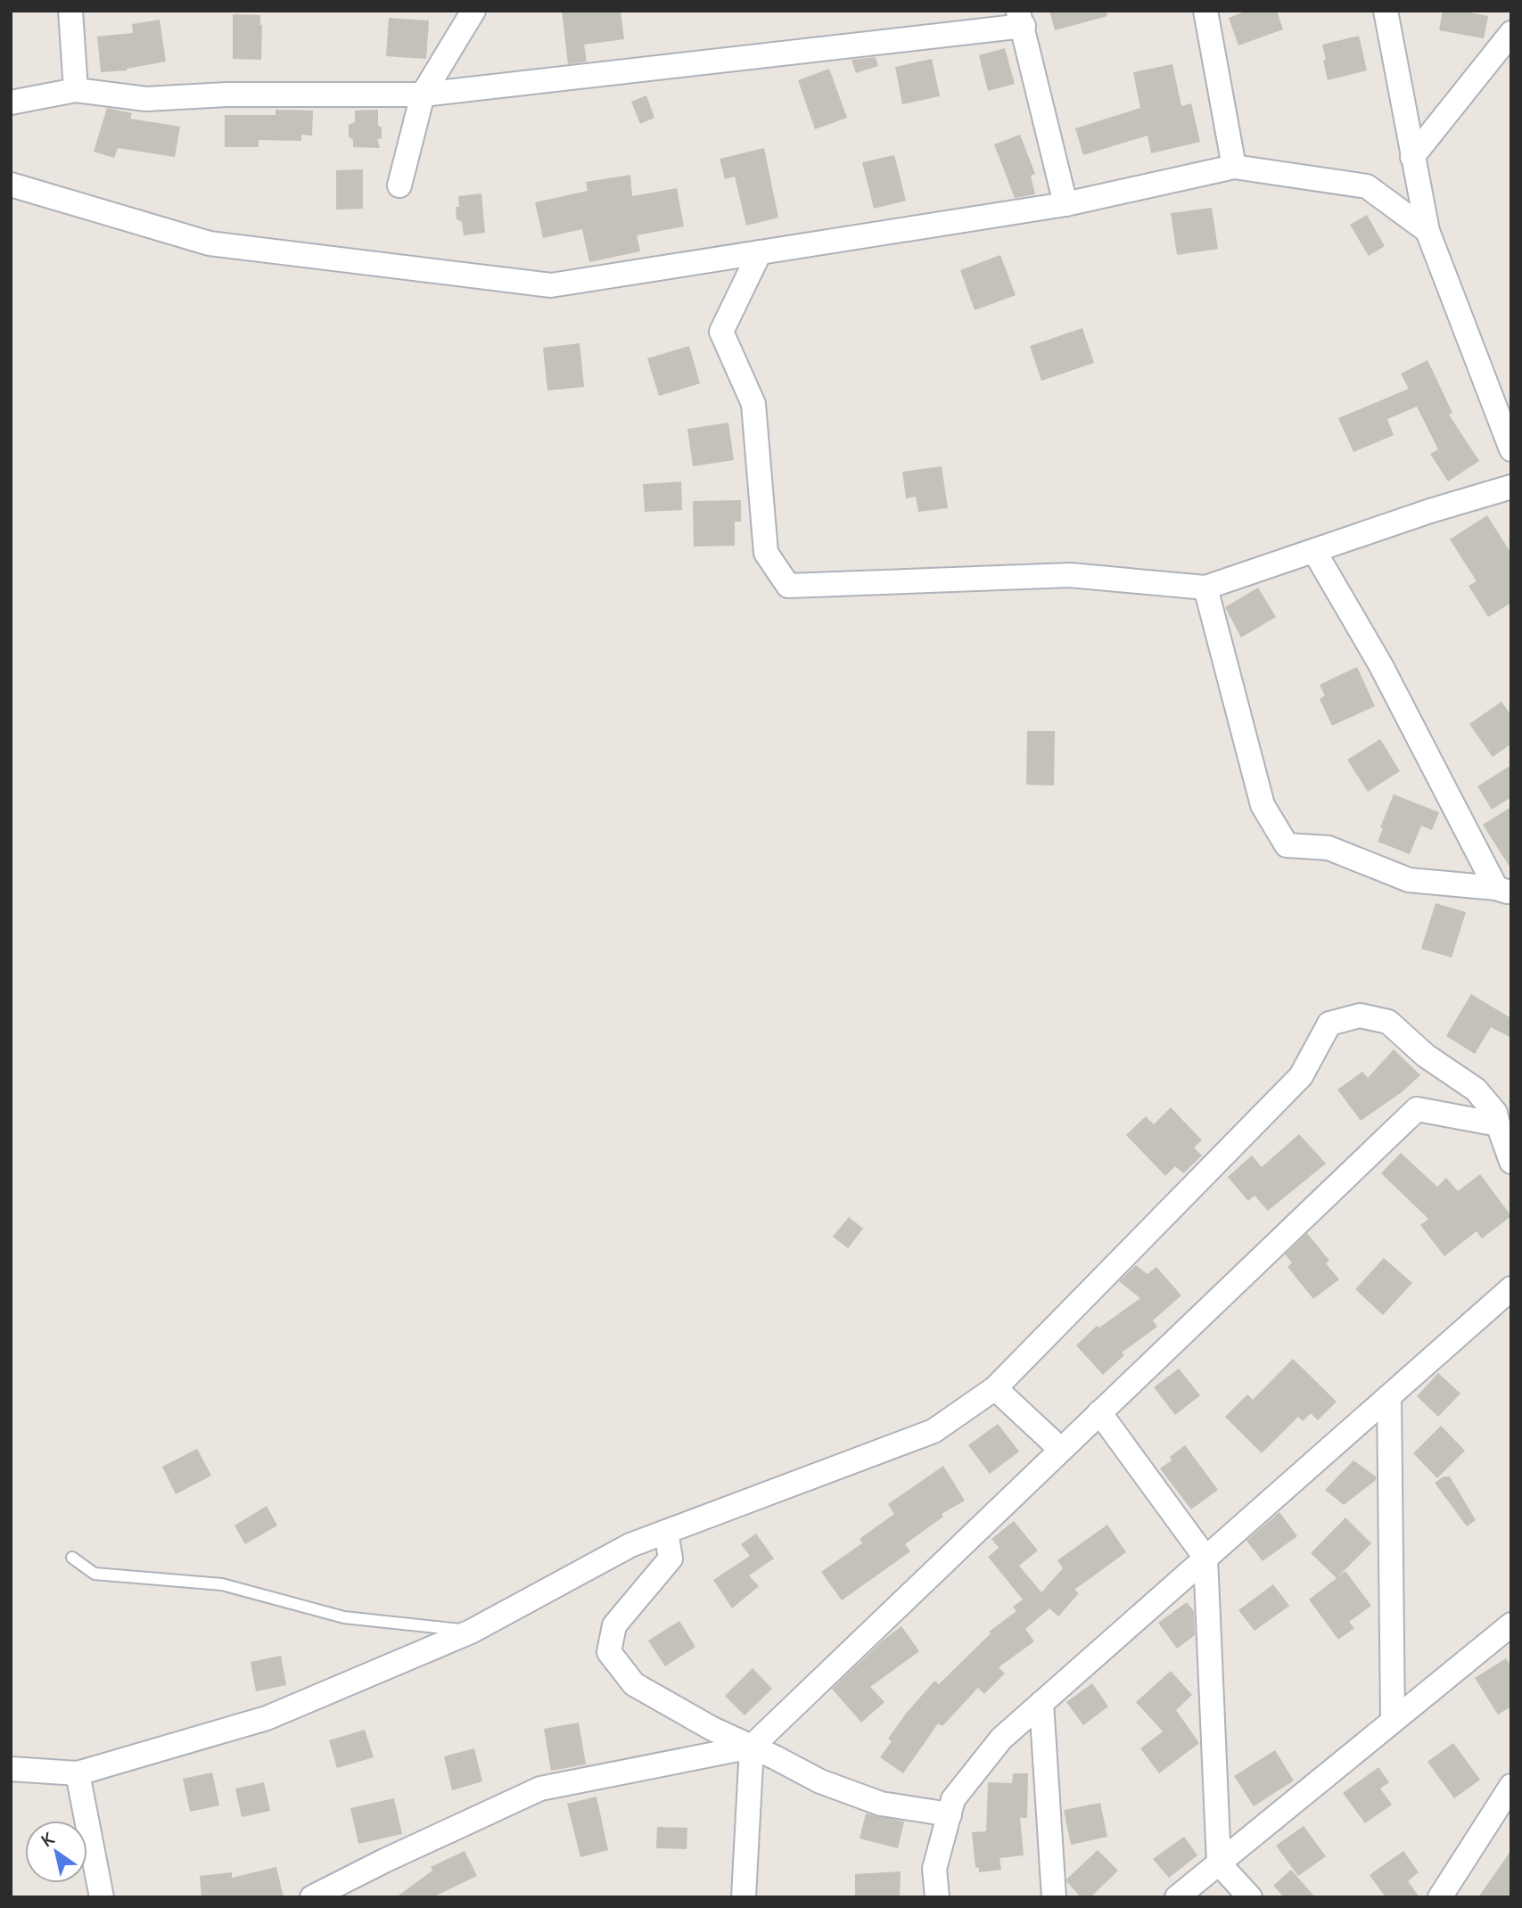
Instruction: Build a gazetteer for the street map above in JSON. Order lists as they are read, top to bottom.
{
  "north": "top left"
}
